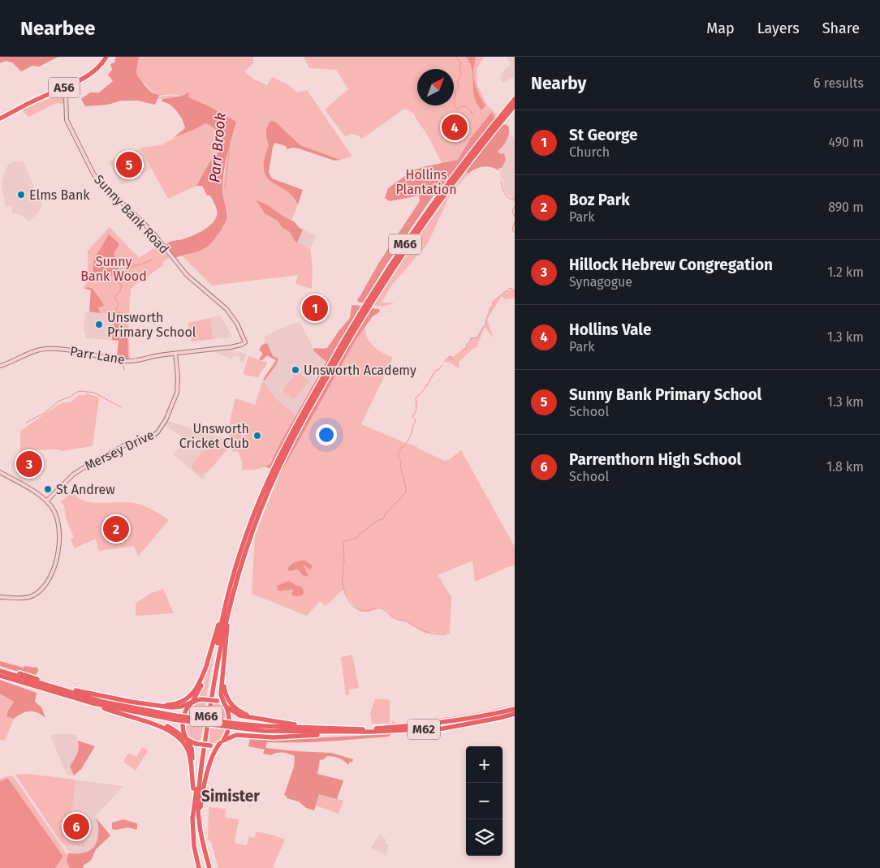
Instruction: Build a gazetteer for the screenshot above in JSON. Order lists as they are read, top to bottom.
{
  "streets": {
    "highway": ["A56", "M66", "M62"],
    "street": ["Sunny Bank Road", "Parr Lane", "Mersey Drive"]
  },
  "crossings": [
    ["A56", "Sunny Bank Road"],
    ["Sunny Bank Road", "Parr Lane"],
    ["Parr Lane", "Mersey Drive"]
  ],
  "districts": ["Simister"],
  "water": ["Parr Brook"],
  "parks": ["Hollins Plantation", "Sunny Bank Wood"],
  "places": [
    "Elms Bank",
    "Unsworth Primary School",
    "Unsworth Academy",
    "Unsworth Cricket Club",
    "St Andrew"
  ],
  "north": "top right",
  "page": {
    "header": "Nearbee",
    "nav": ["Map", "Layers", "Share"],
    "heading": ["Nearby", "6 results"],
    "list": [
      {
        "mark": "1",
        "name": "St George",
        "note": "Church",
        "value": "490 m"
      },
      {
        "mark": "2",
        "name": "Boz Park",
        "note": "Park",
        "value": "890 m"
      },
      {
        "mark": "3",
        "name": "Hillock Hebrew Congregation",
        "note": "Synagogue",
        "value": "1.2 km"
      },
      {
        "mark": "4",
        "name": "Hollins Vale",
        "note": "Park",
        "value": "1.3 km"
      },
      {
        "mark": "5",
        "name": "Sunny Bank Primary School",
        "note": "School",
        "value": "1.3 km"
      },
      {
        "mark": "6",
        "name": "Parrenthorn High School",
        "note": "School",
        "value": "1.8 km"
      }
    ],
    "pins": [
      "4",
      "5",
      "1",
      "3",
      "2",
      "6"
    ],
    "map_buttons": ["+", "−"]
  }
}
